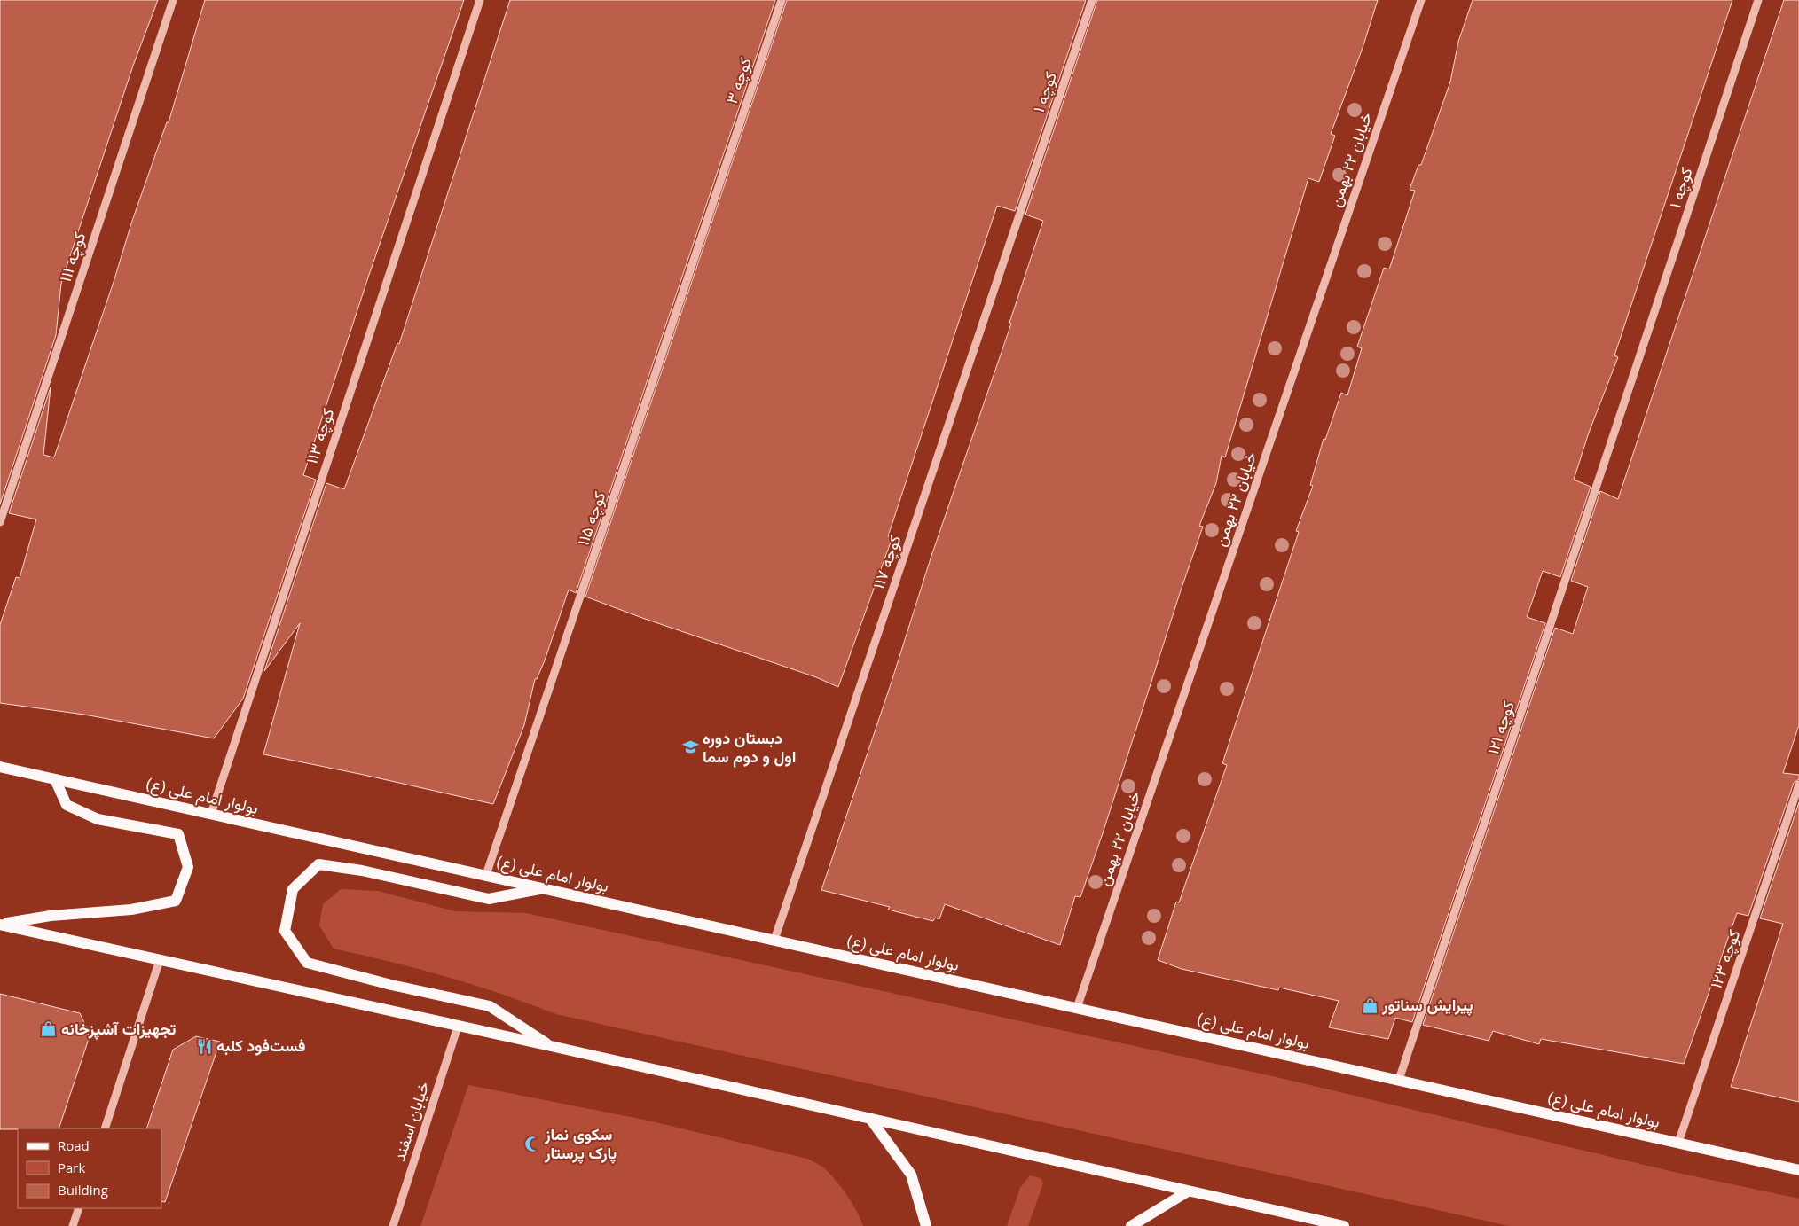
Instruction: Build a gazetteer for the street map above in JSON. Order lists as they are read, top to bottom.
{
  "streets": {
    "main road": ["بولوار امام علی (ع)"],
    "street": [
      "کوچه ۳",
      "کوچه ۱",
      "خیابان ۲۲ بهمن",
      "کوچه ۱۱۱",
      "کوچه ۱۱۳",
      "کوچه ۱۱۵",
      "کوچه ۱۱۷",
      "کوچه ۱۲۱",
      "کوچه ۱۲۳",
      "خیابان اسفند"
    ]
  },
  "crossings": [
    ["کوچه ۳", "کوچه ۱۱۵"],
    ["کوچه ۱", "کوچه ۱۱۷"],
    ["کوچه ۱", "کوچه ۱۲۱"],
    ["خیابان ۲۲ بهمن", "بولوار امام علی (ع)"],
    ["کوچه ۱۱۳", "بولوار امام علی (ع)"],
    ["کوچه ۱۱۵", "بولوار امام علی (ع)"],
    ["کوچه ۱۱۷", "بولوار امام علی (ع)"],
    ["کوچه ۱۲۱", "بولوار امام علی (ع)"],
    ["بولوار امام علی (ع)", "کوچه ۱۲۳"]
  ],
  "places": {
    "school or university": ["دبستان دوره اول و دوم سما"],
    "shop": ["پیرایش سناتور", "تجهیزات آشپزخانه"],
    "restaurant": ["فست‌فود کلبه"],
    "mosque": ["سکوی نماز پارک پرستار"]
  },
  "legend": ["Road", "Park", "Building"]
}
